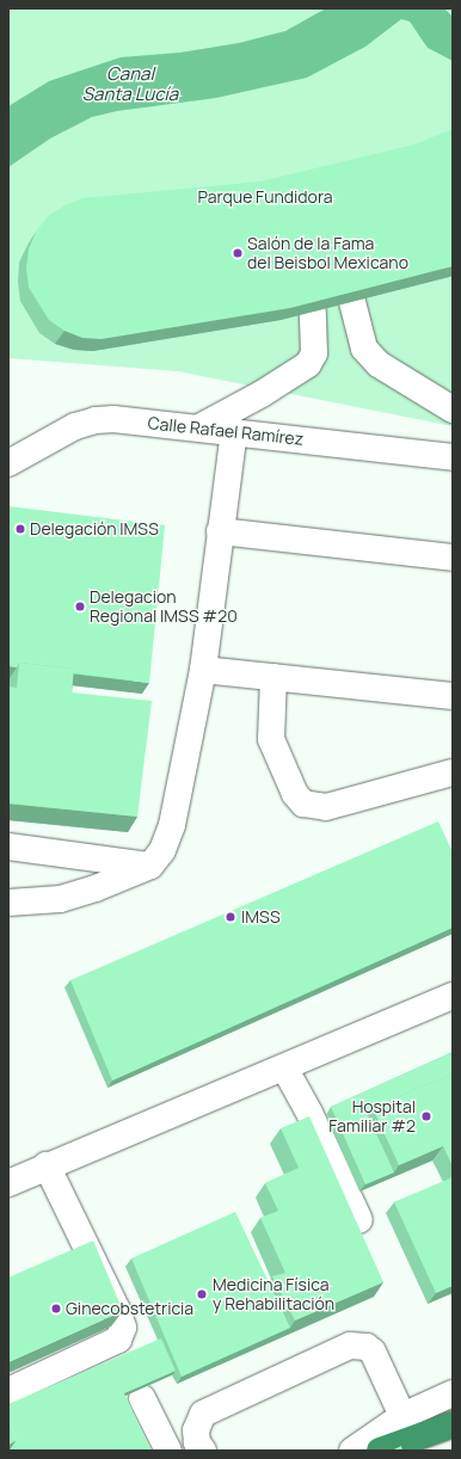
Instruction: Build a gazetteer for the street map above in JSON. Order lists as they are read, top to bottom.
{
  "streets": {
    "street": ["Calle Rafael Ramírez"]
  },
  "water": ["Canal Santa Lucía"],
  "parks": ["Parque Fundidora"],
  "places": [
    "Salón de la Fama del Beisbol Mexicano",
    "Delegación IMSS",
    "Delegacion Regional IMSS #20",
    "IMSS",
    "Hospital Familiar #2",
    "Medicina Física y Rehabilitación",
    "Ginecobstetricia"
  ]
}
